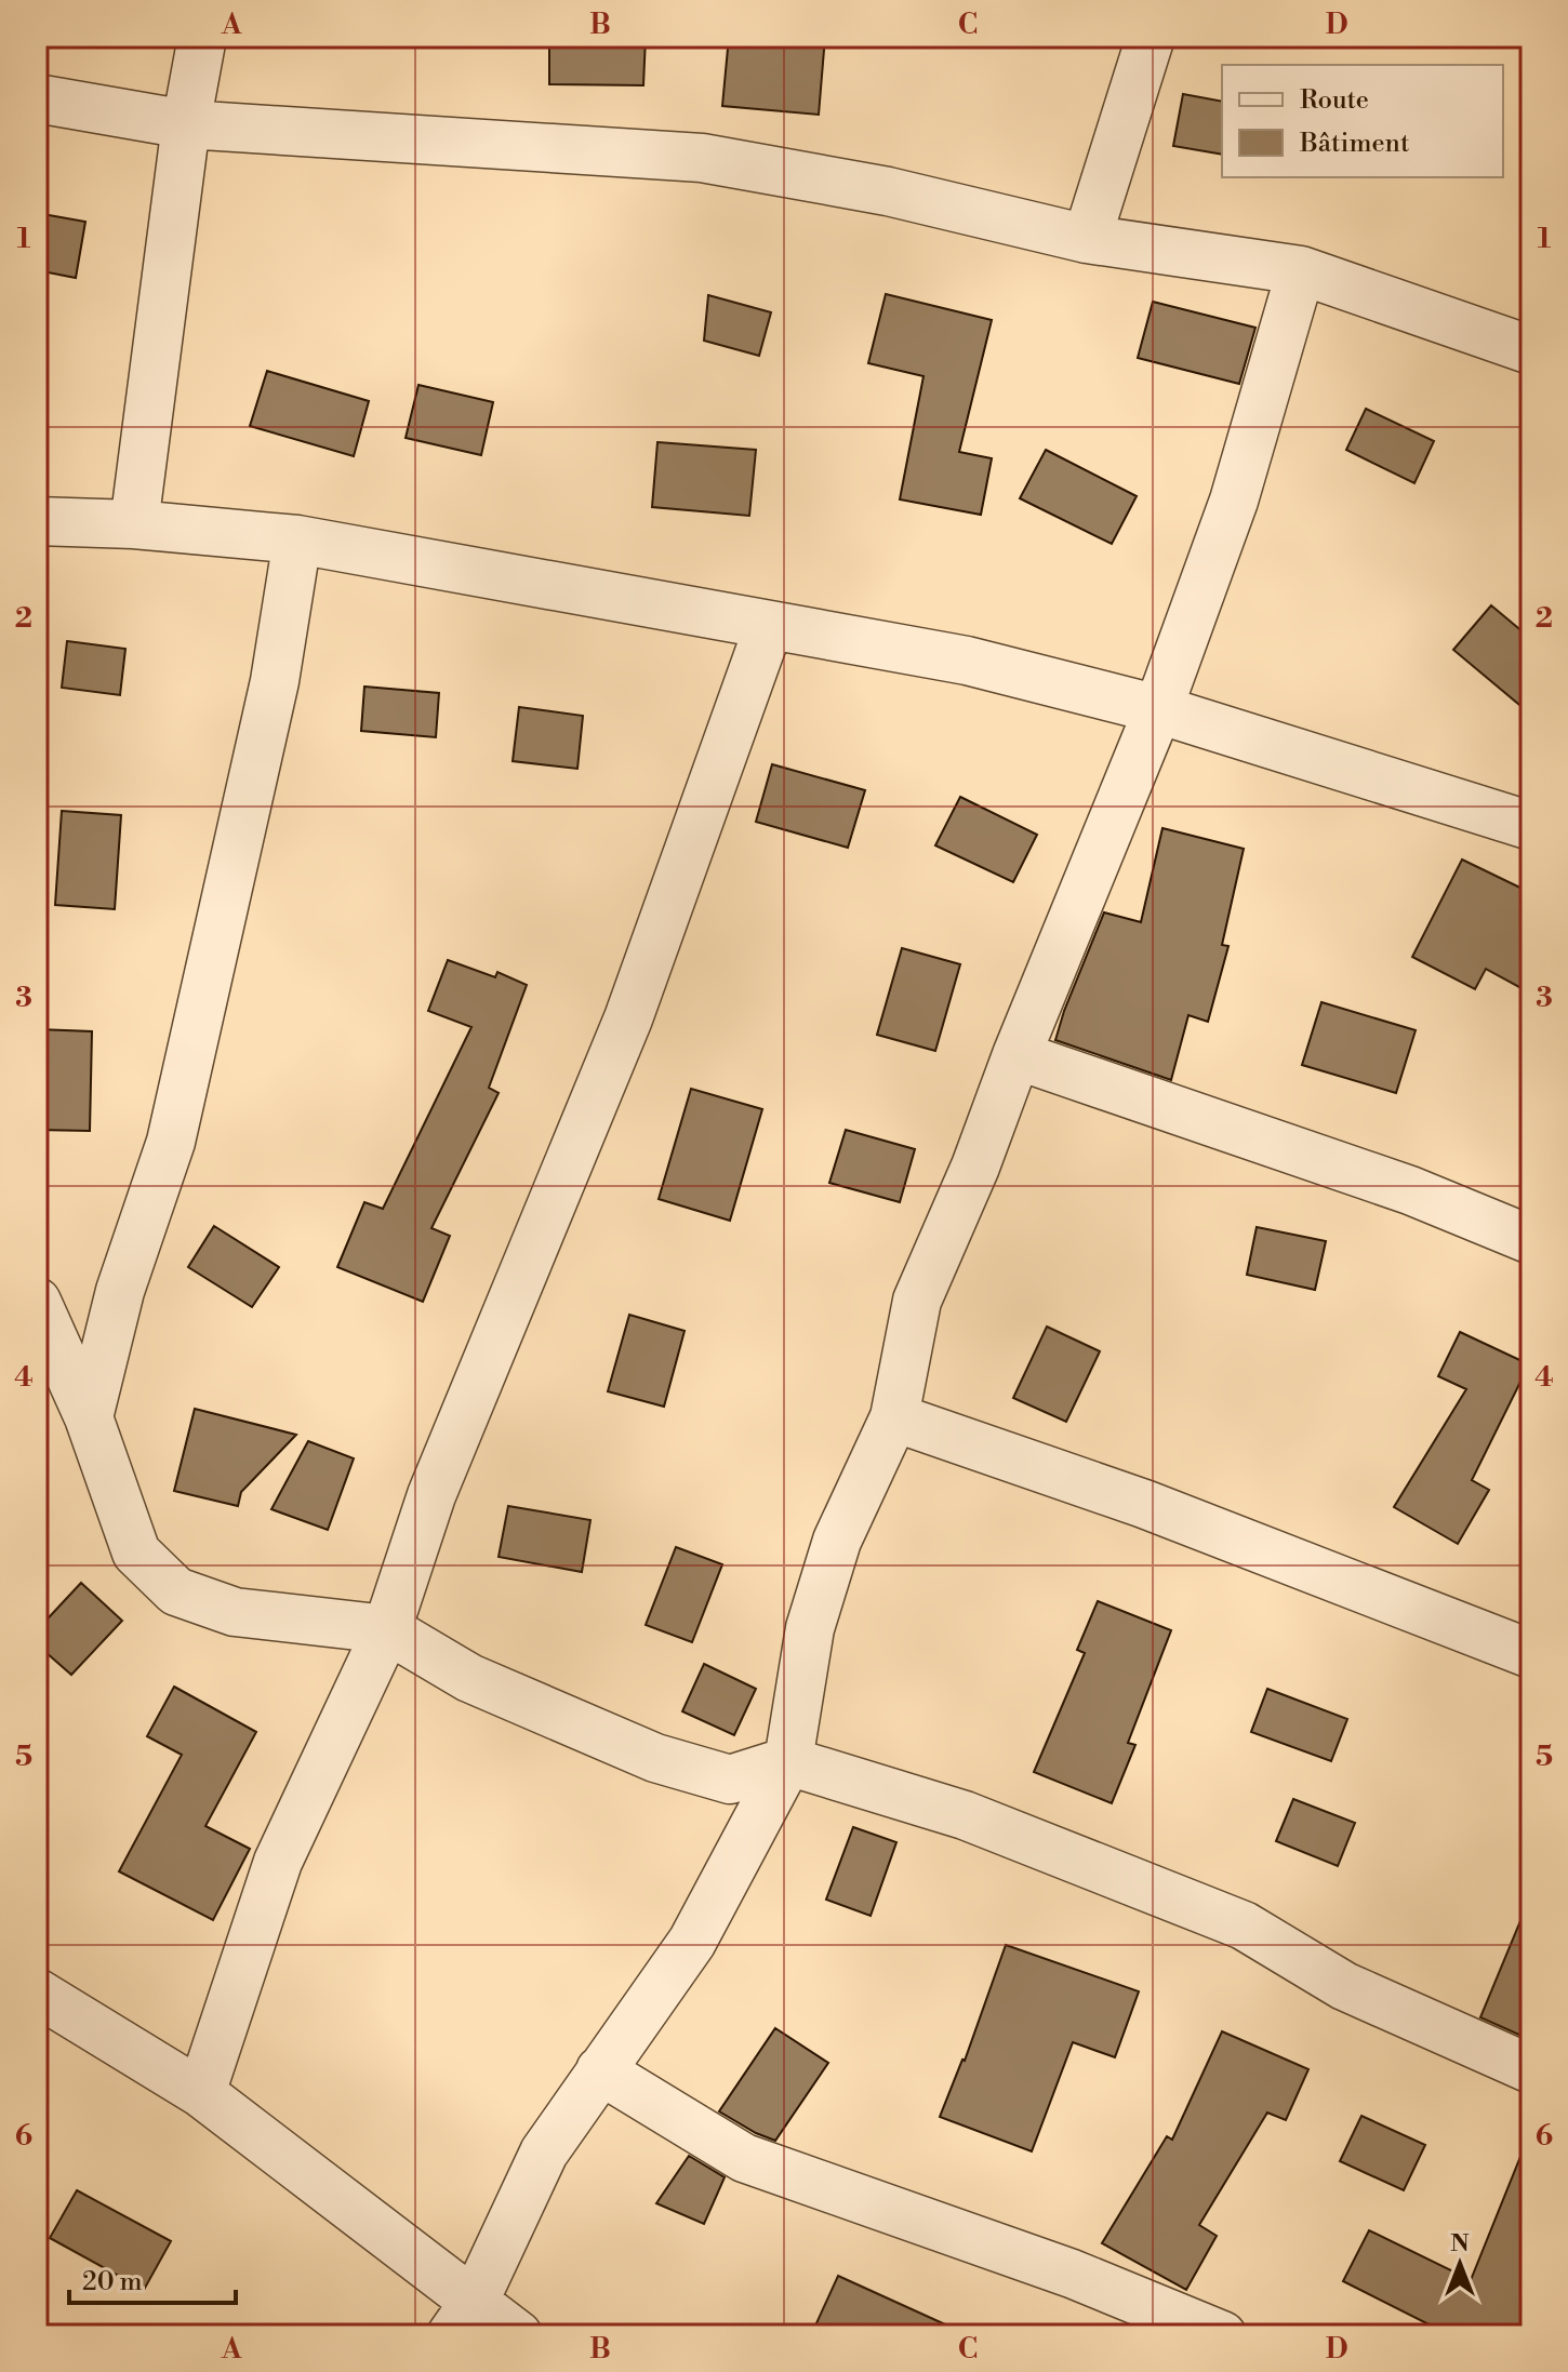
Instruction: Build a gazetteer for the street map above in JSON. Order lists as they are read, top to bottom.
{
  "legend": ["Route", "Bâtiment"],
  "scale_bar": "20 m",
  "north": "top",
  "grid": {
    "columns": [
      "A",
      "B",
      "C",
      "D"
    ],
    "rows": [
      "1",
      "2",
      "3",
      "4",
      "5",
      "6"
    ]
  }
}
